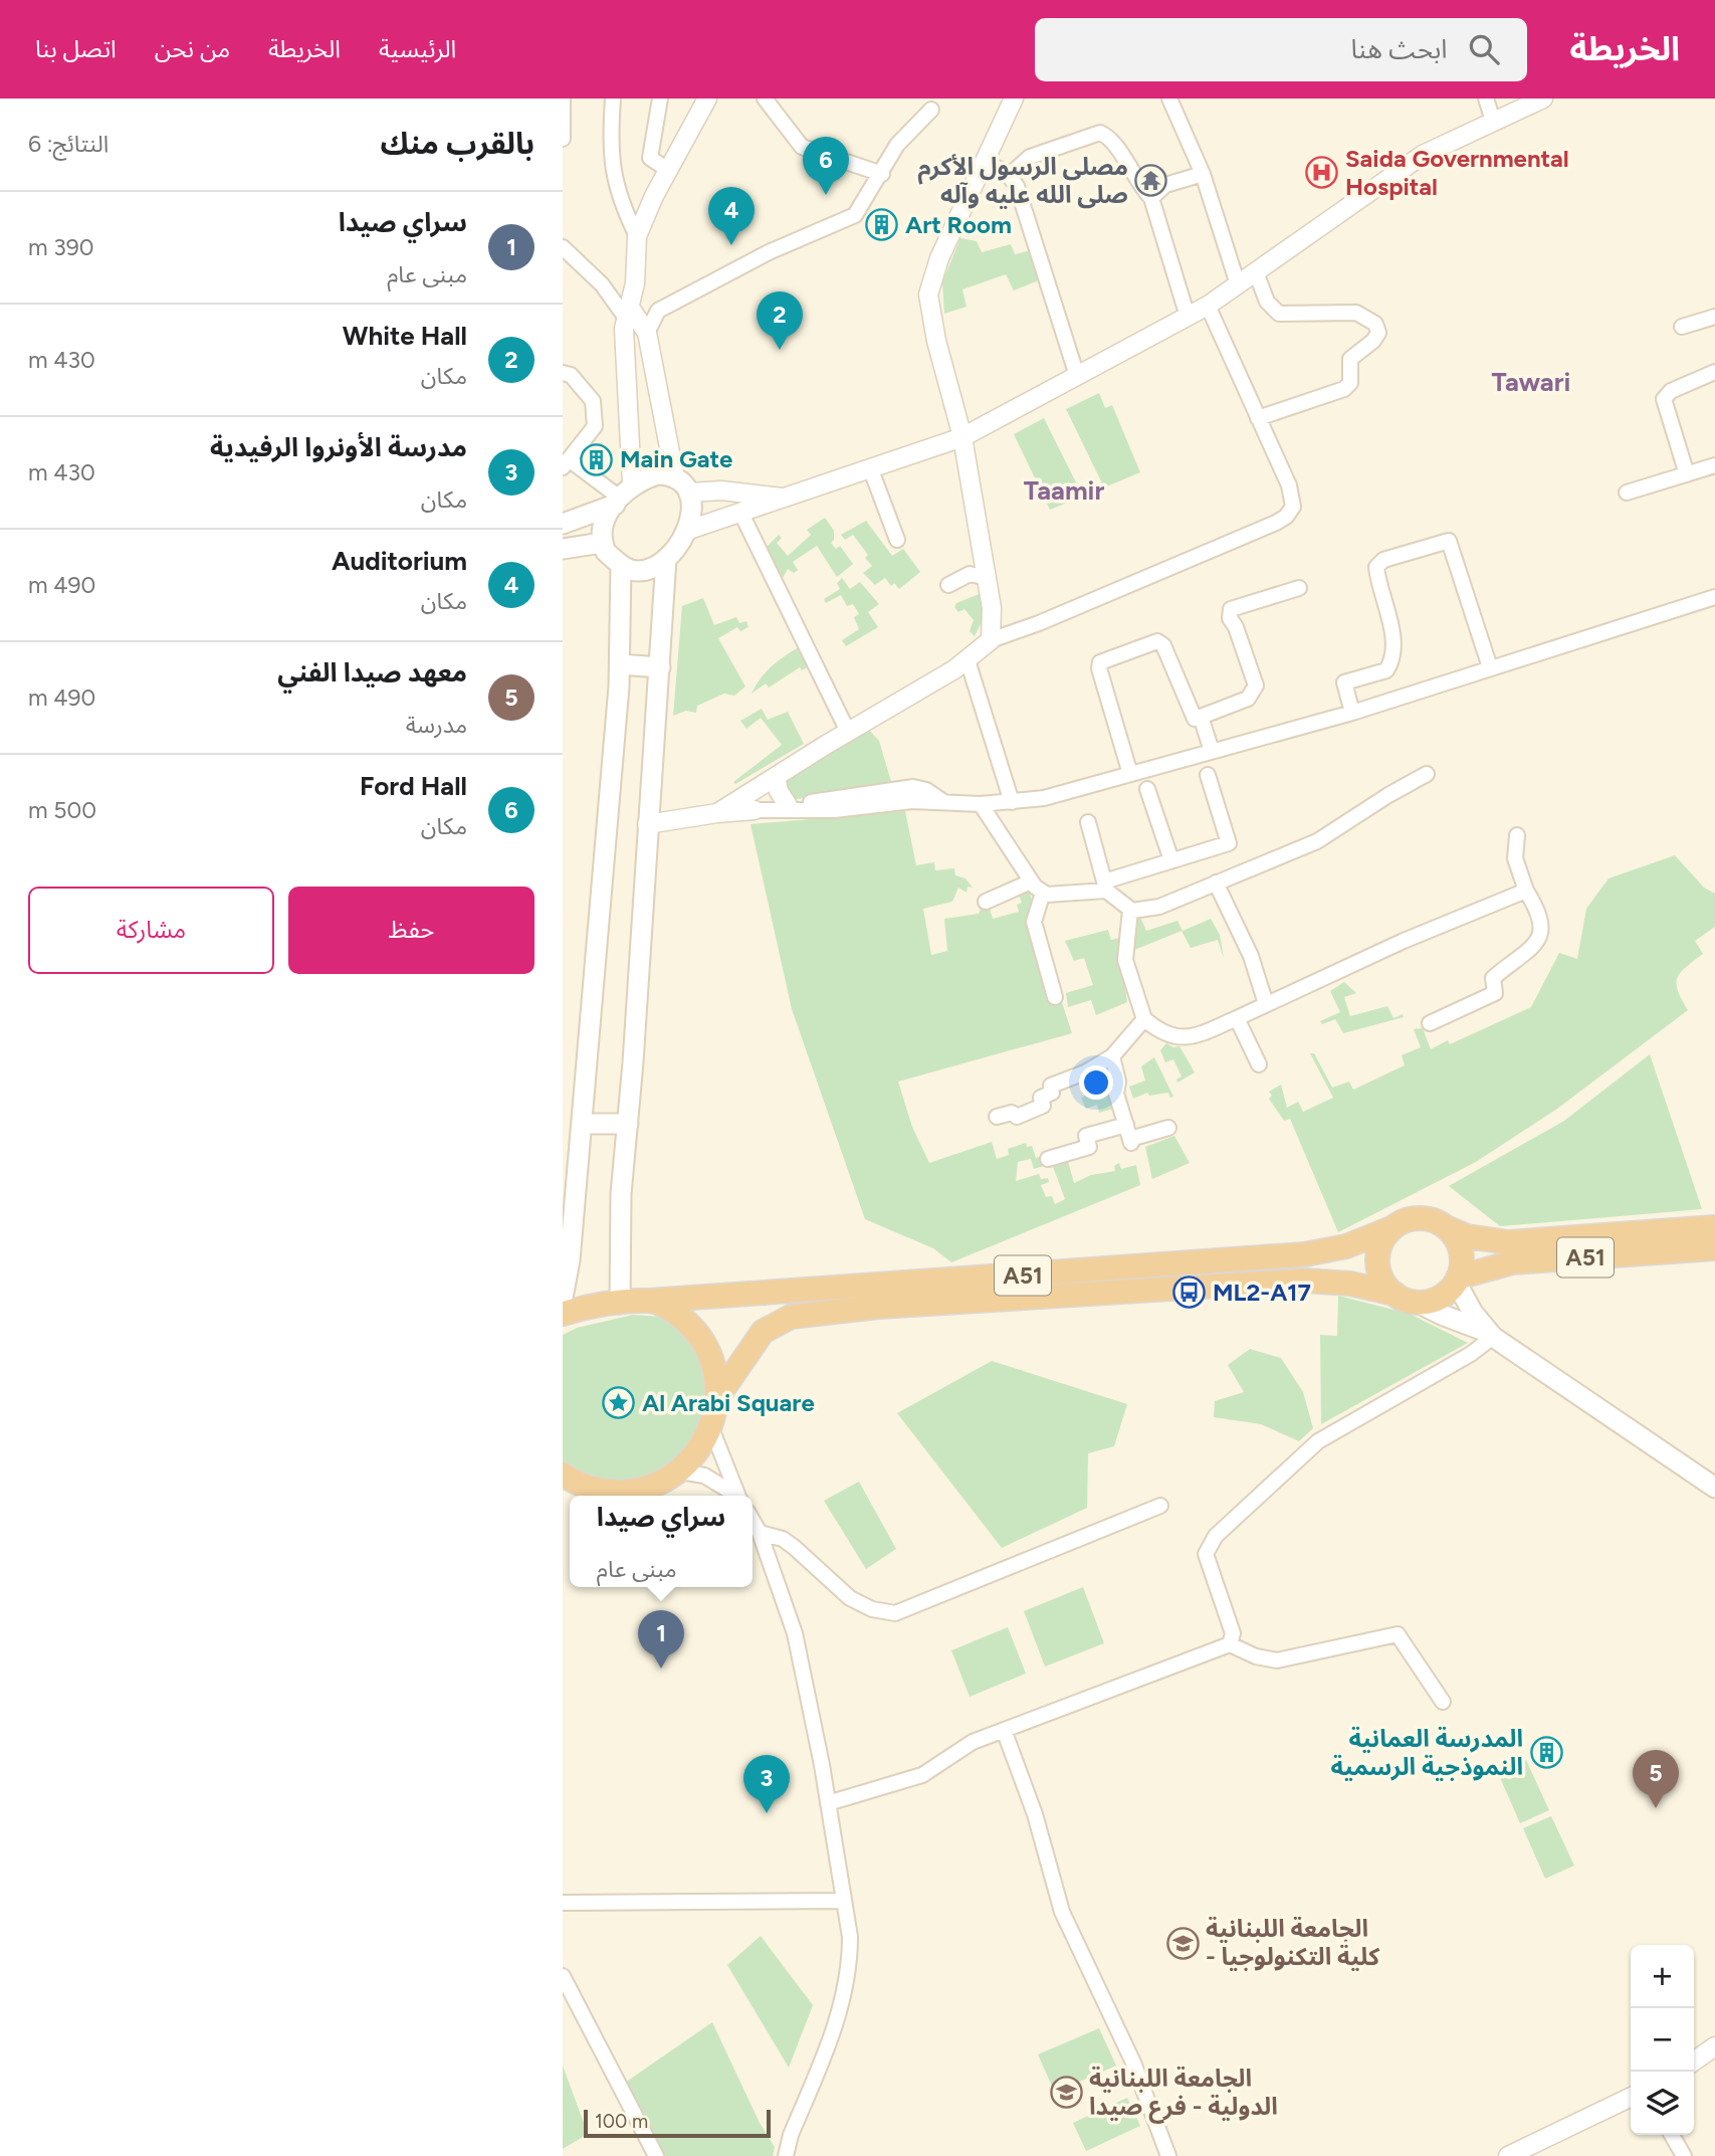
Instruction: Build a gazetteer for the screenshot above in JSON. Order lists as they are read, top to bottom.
{
  "streets": {
    "highway": ["A51"]
  },
  "districts": ["Tawari", "Taamir"],
  "places": {
    "hospital": ["Saida Governmental Hospital"],
    "temple": ["مصلى الرسول الأكرم صلى الله عليه وآله"],
    "building": ["Art Room", "Main Gate", "المدرسة العمانية النموذجية الرسمية"],
    "bus stop": ["ML2-A17"],
    "place": ["Al Arabi Square"],
    "school or university": ["الجامعة اللبنانية - كلية التكنولوجيا", "الجامعة اللبنانية الدولية - فرع صيدا"]
  },
  "scale_bar": "100 m",
  "page": {
    "header": "الخريطة",
    "search": "ابحث هنا",
    "nav": [
      "الرئيسية",
      "الخريطة",
      "من نحن",
      "اتصل بنا"
    ],
    "heading": ["بالقرب منك", "النتائج: 6"],
    "pins": [
      "6",
      "4",
      "2",
      "1",
      "5",
      "3"
    ],
    "list": [
      {
        "mark": "1",
        "name": "سراي صيدا",
        "note": "مبنى عام",
        "value": "390 m"
      },
      {
        "mark": "2",
        "name": "White Hall",
        "note": "مكان",
        "value": "430 m"
      },
      {
        "mark": "3",
        "name": "مدرسة الأونروا الرفيدية",
        "note": "مكان",
        "value": "430 m"
      },
      {
        "mark": "4",
        "name": "Auditorium",
        "note": "مكان",
        "value": "490 m"
      },
      {
        "mark": "5",
        "name": "معهد صيدا الفني",
        "note": "مدرسة",
        "value": "490 m"
      },
      {
        "mark": "6",
        "name": "Ford Hall",
        "note": "مكان",
        "value": "500 m"
      }
    ],
    "buttons": ["حفظ", "مشاركة"],
    "popup": ["سراي صيدا", "مبنى عام"],
    "map_buttons": ["+", "−"],
    "scale": "100 m"
  }
}
